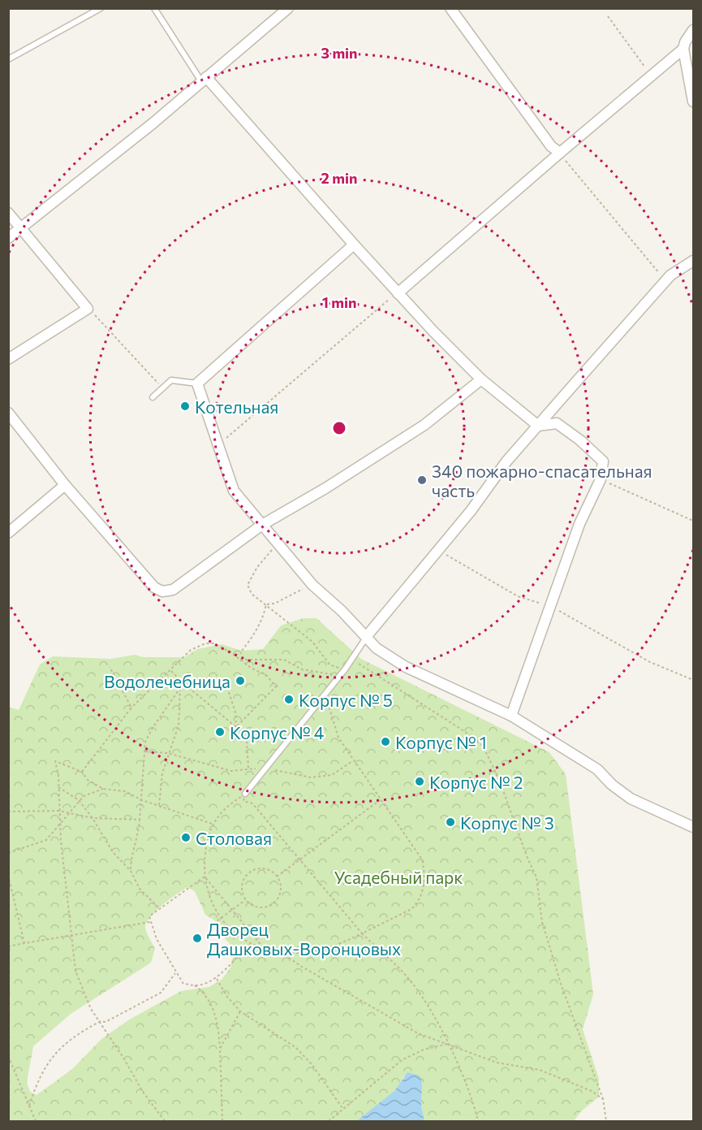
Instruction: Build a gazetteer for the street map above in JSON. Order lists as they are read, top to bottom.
{
  "parks": ["Усадебный парк"],
  "places": [
    "Котельная",
    "340 пожарно-спасательная часть",
    "Водолечебница",
    "Корпус № 5",
    "Корпус № 4",
    "Корпус № 1",
    "Корпус № 2",
    "Корпус № 3",
    "Столовая",
    "Дворец Дашковых-Воронцовых"
  ],
  "rings": ["3 min", "2 min", "1 min"]
}
